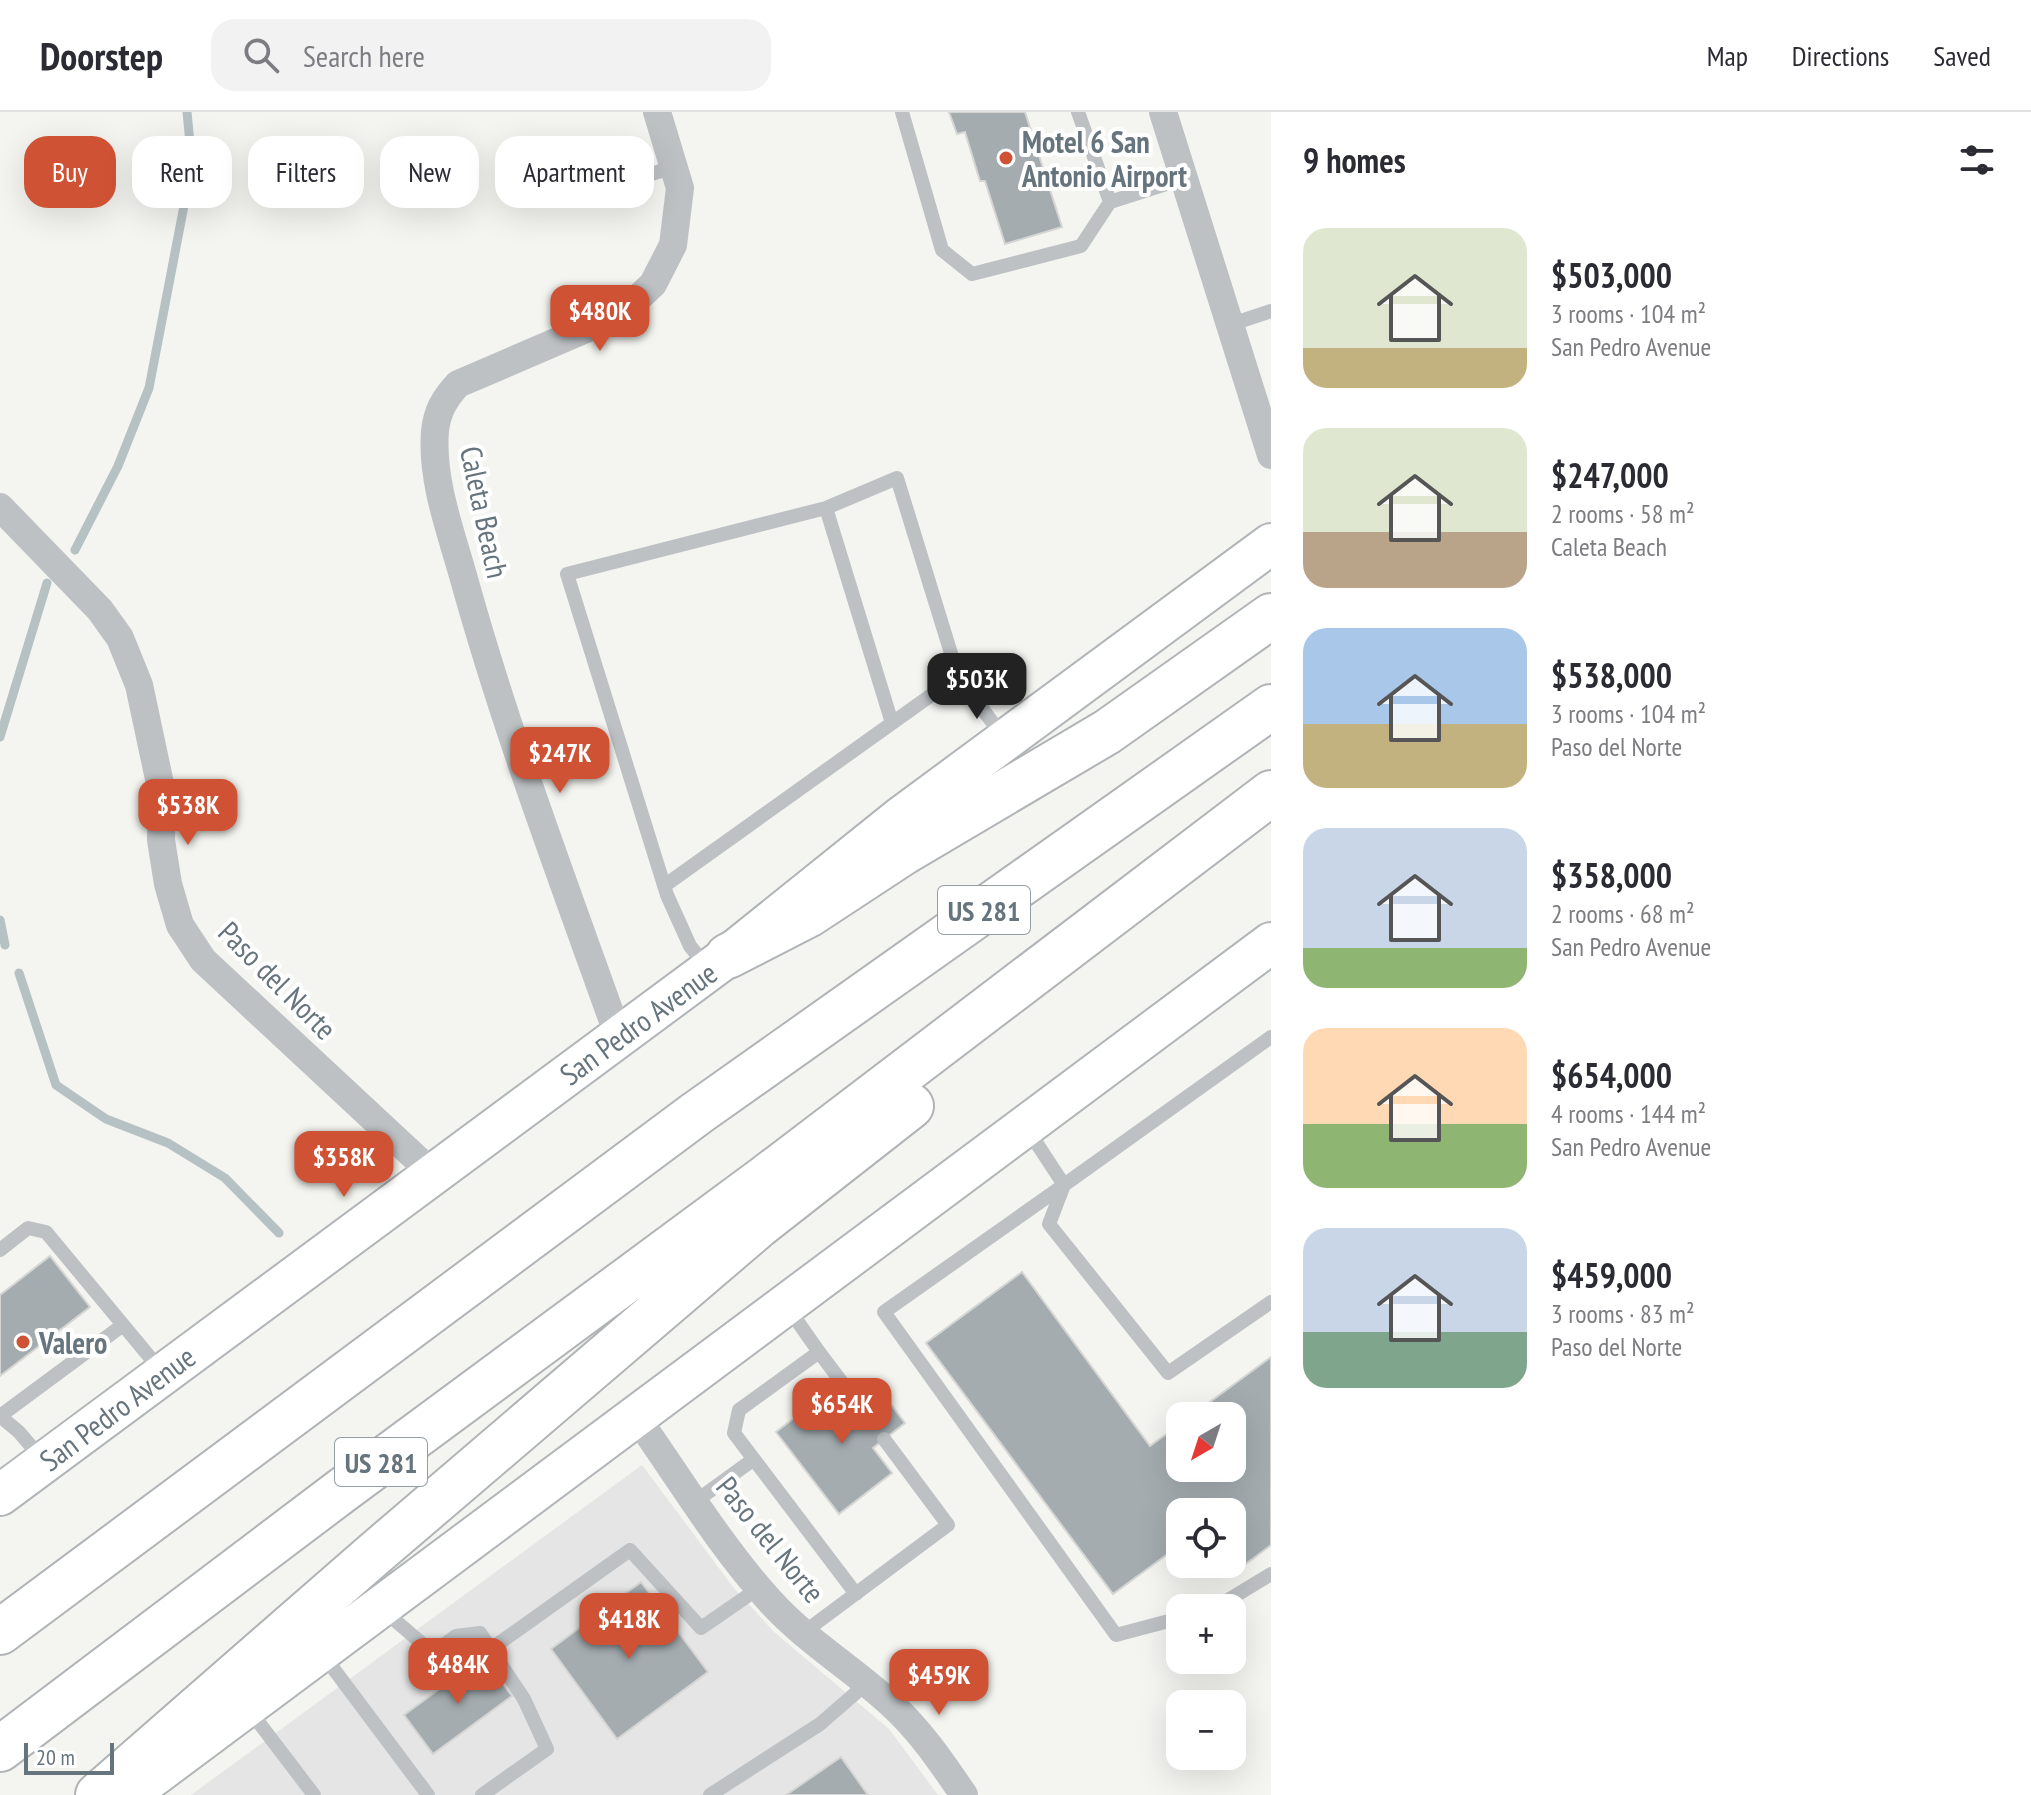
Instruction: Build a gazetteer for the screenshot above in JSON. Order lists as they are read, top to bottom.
{
  "streets": {
    "highway": ["US 281"],
    "main road": ["San Pedro Avenue"],
    "street": ["Caleta Beach", "Paso del Norte"]
  },
  "crossings": [
    ["Caleta Beach", "San Pedro Avenue"],
    ["Paso del Norte", "San Pedro Avenue"]
  ],
  "places": ["Motel 6 San Antonio Airport", "Valero"],
  "scale_bar": "20 m",
  "north": "bottom left",
  "page": {
    "header": "Doorstep",
    "search": "Search here",
    "nav": ["Map", "Directions", "Saved"],
    "heading": "9 homes",
    "chip": [
      "Buy",
      "Rent",
      "Filters",
      "New",
      "Apartment"
    ],
    "list": [
      {
        "name": "$503,000",
        "note": "3 rooms · 104 m² · San Pedro Avenue"
      },
      {
        "name": "$247,000",
        "note": "2 rooms · 58 m² · Caleta Beach"
      },
      {
        "name": "$538,000",
        "note": "3 rooms · 104 m² · Paso del Norte"
      },
      {
        "name": "$358,000",
        "note": "2 rooms · 68 m² · San Pedro Avenue"
      },
      {
        "name": "$654,000",
        "note": "4 rooms · 144 m² · San Pedro Avenue"
      },
      {
        "name": "$459,000",
        "note": "3 rooms · 83 m² · Paso del Norte"
      }
    ],
    "price": [
      "$480K",
      "$503K",
      "$247K",
      "$538K",
      "$358K",
      "$654K",
      "$418K",
      "$484K",
      "$459K"
    ],
    "map_buttons": ["+", "−"],
    "scale": "20 m"
  }
}
